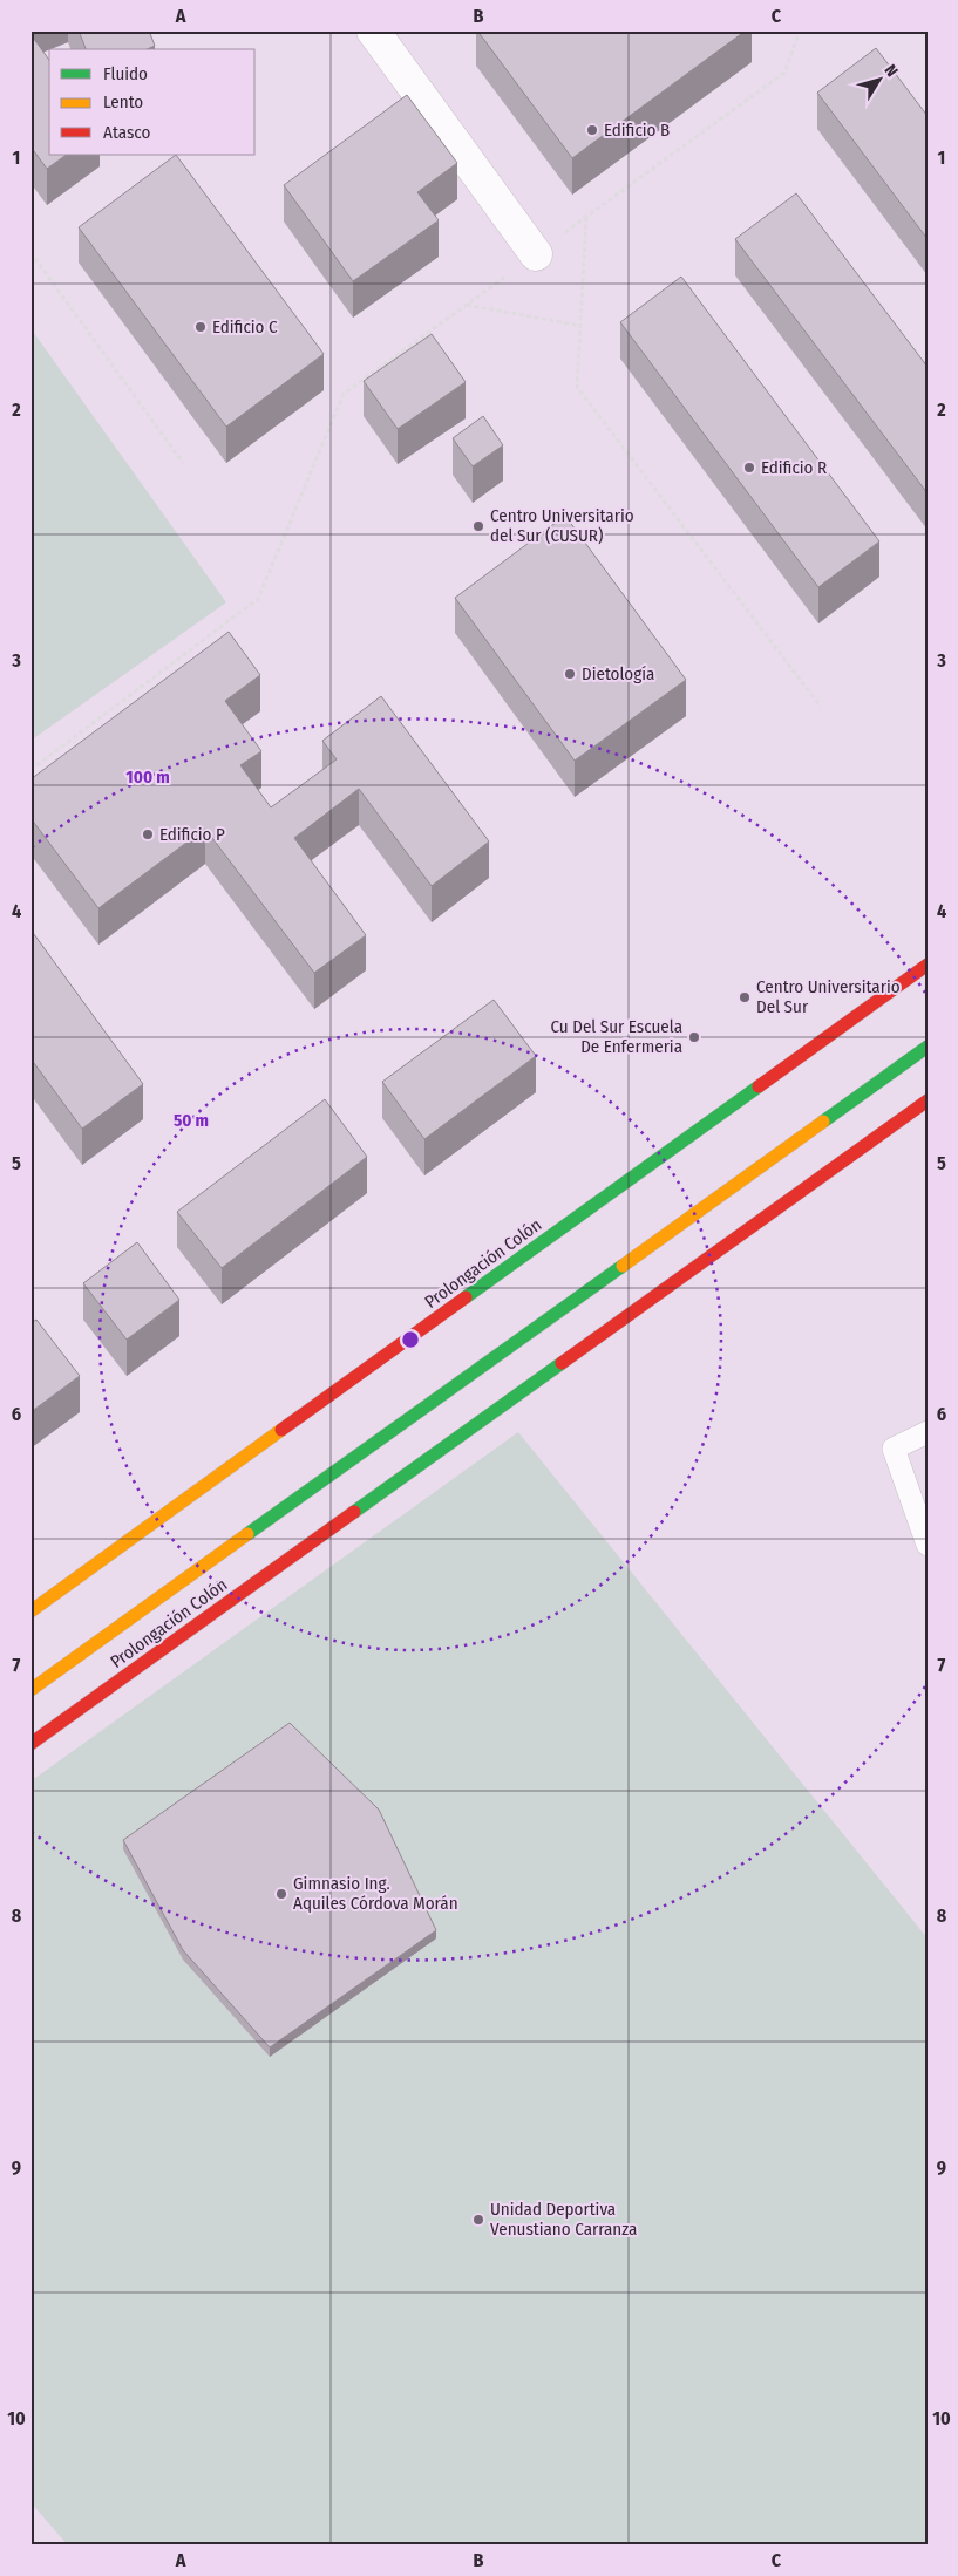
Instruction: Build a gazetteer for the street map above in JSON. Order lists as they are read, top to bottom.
{
  "streets": {
    "main road": ["Prolongación Colón"]
  },
  "places": [
    "Edificio B",
    "Edificio C",
    "Edificio R",
    "Centro Universitario del Sur (CUSUR)",
    "Dietología",
    "Edificio P",
    "Centro Universitario Del Sur",
    "Cu Del Sur Escuela De Enfermeria",
    "Gimnasio Ing. Aquiles Córdova Morán",
    "Unidad Deportiva Venustiano Carranza"
  ],
  "legend": ["Fluido", "Lento", "Atasco"],
  "north": "top right",
  "grid": {
    "columns": ["A", "B", "C"],
    "rows": [
      "1",
      "2",
      "3",
      "4",
      "5",
      "6",
      "7",
      "8",
      "9",
      "10"
    ]
  },
  "rings": ["100 m", "50 m"]
}
